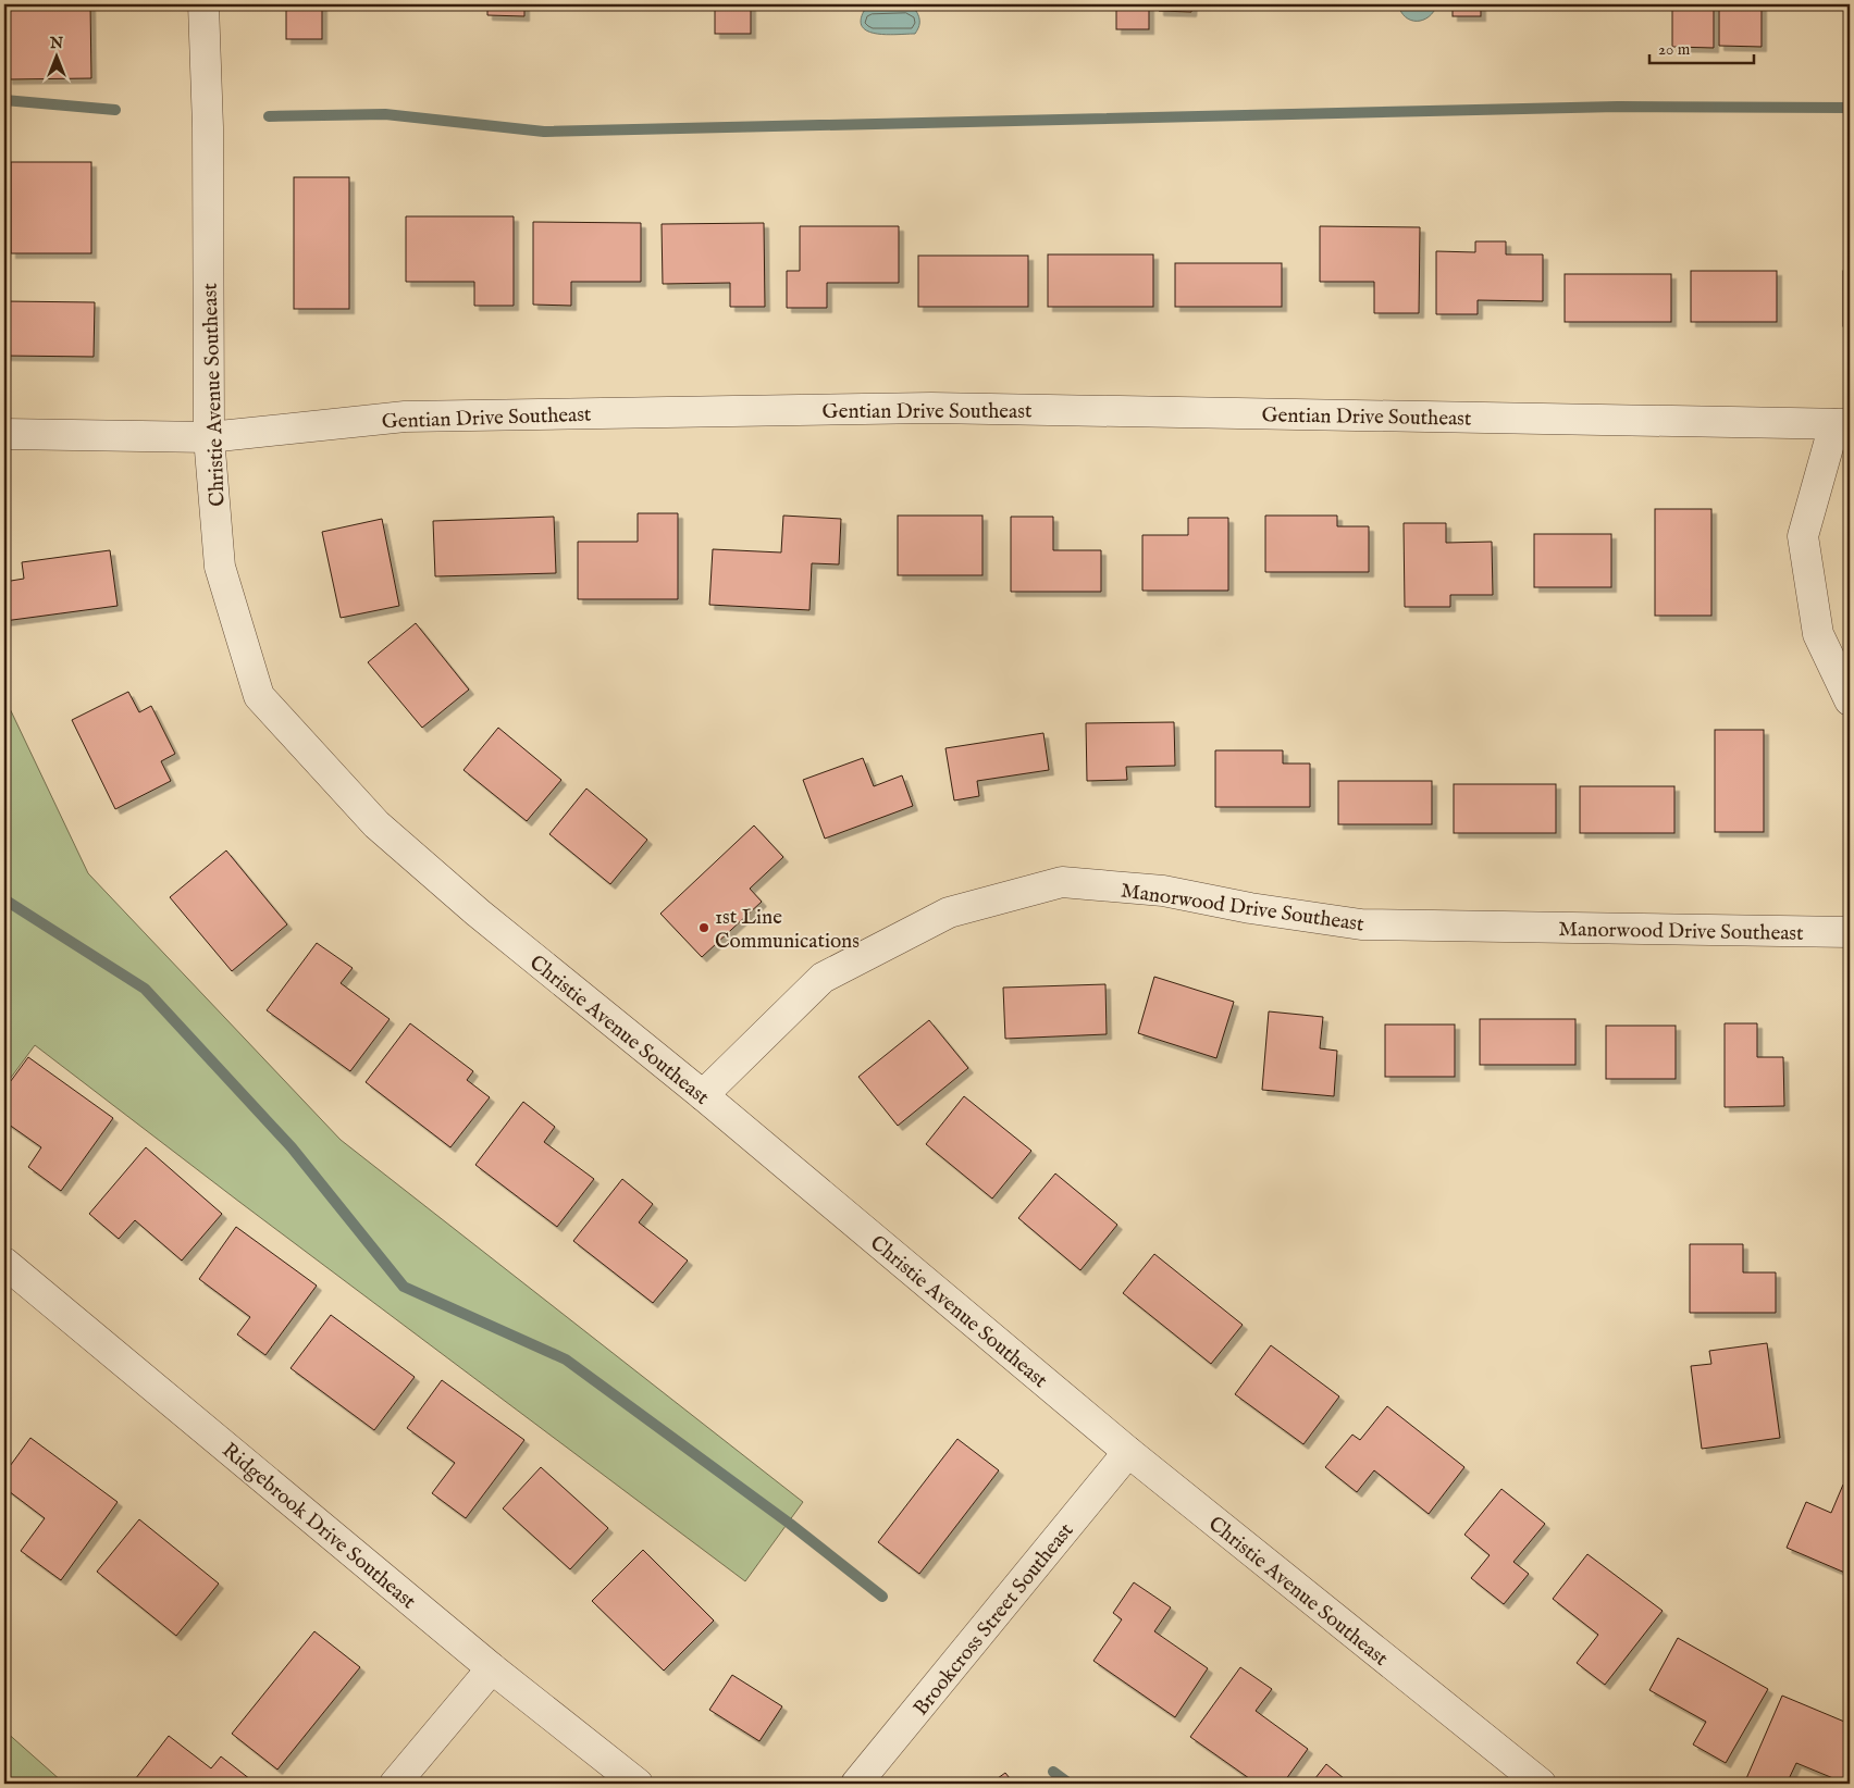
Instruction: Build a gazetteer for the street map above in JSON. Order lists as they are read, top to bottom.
{
  "streets": {
    "street": [
      "Christie Avenue Southeast",
      "Gentian Drive Southeast",
      "Manorwood Drive Southeast",
      "Ridgebrook Drive Southeast",
      "Brookcross Street Southeast"
    ]
  },
  "crossings": [
    ["Christie Avenue Southeast", "Gentian Drive Southeast"],
    ["Christie Avenue Southeast", "Manorwood Drive Southeast"],
    ["Christie Avenue Southeast", "Brookcross Street Southeast"]
  ],
  "places": ["1st Line Communications"],
  "scale_bar": "20 m",
  "north": "top"
}
